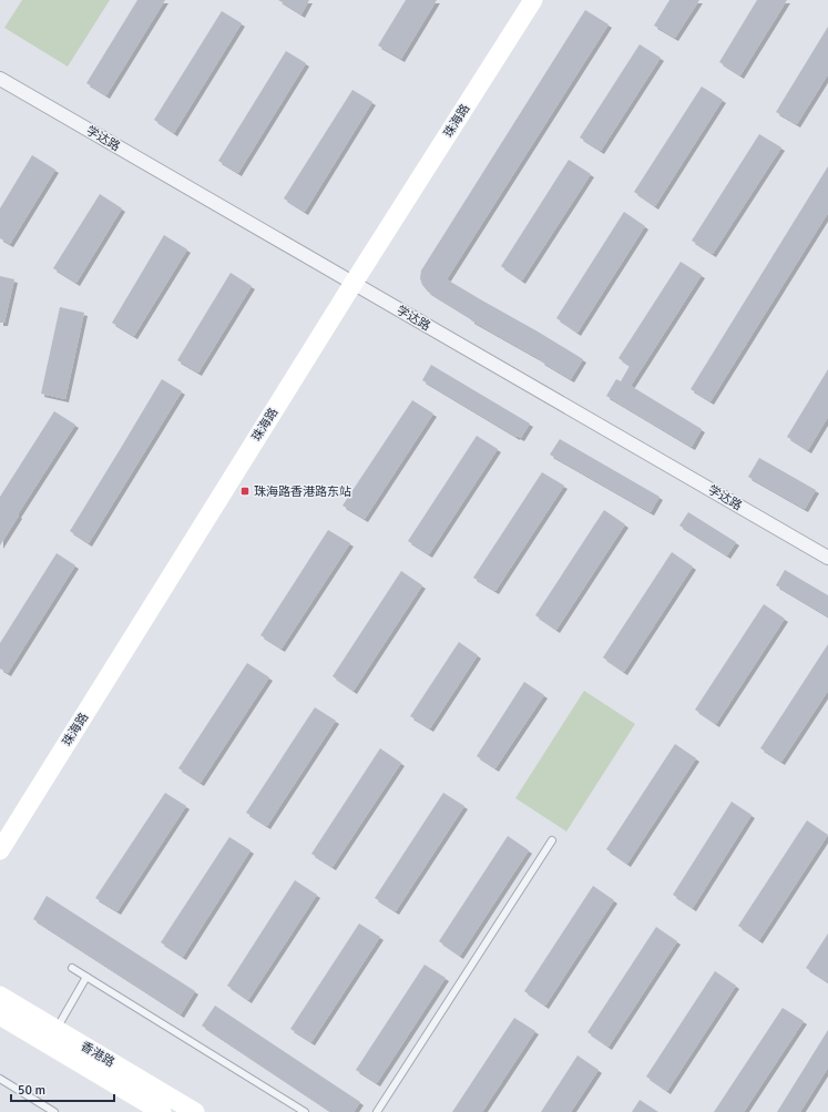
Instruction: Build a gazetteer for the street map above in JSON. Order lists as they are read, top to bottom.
{
  "streets": {
    "main road": ["珠海路", "香港路"],
    "street": ["学达路"]
  },
  "crossings": [
    ["珠海路", "学达路"]
  ],
  "places": {
    "transit": ["珠海路香港路东站"]
  },
  "scale_bar": "50 m"
}
